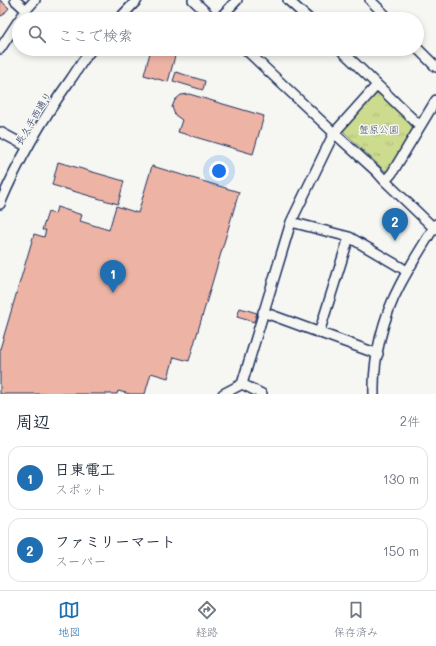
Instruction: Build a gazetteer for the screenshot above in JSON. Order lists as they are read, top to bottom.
{
  "streets": {
    "street": ["長久手西通り"]
  },
  "parks": ["蟹原公園"],
  "page": {
    "search": "ここで検索",
    "pins": ["2", "1"],
    "heading": ["周辺", "2件"],
    "list": [
      {
        "mark": "1",
        "name": "日東電工",
        "note": "スポット",
        "value": "130 m"
      },
      {
        "mark": "2",
        "name": "ファミリーマート",
        "note": "スーパー",
        "value": "150 m"
      }
    ],
    "nav": ["地図", "経路", "保存済み"]
  }
}
